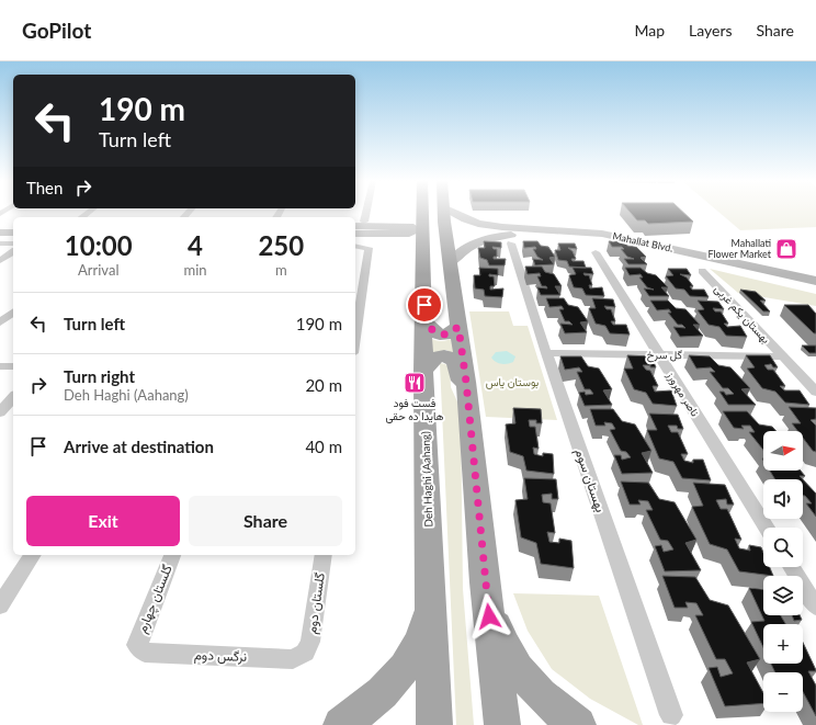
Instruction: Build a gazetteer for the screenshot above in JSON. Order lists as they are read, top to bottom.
{
  "streets": {
    "main road": ["Mahallat Blvd.", "Deh Haghi (Aahang)"],
    "street": [
      "بهستان یکم غربی",
      "گل سرخ",
      "ناصر مهرورز",
      "بهستان سوم",
      "گلستان چهارم",
      "گلستان دوم",
      "نرگس دوم"
    ]
  },
  "crossings": [
    ["Mahallat Blvd.", "بهستان سوم"],
    ["بهستان یکم غربی", "گل سرخ"],
    ["گل سرخ", "ناصر مهرورز"],
    ["گل سرخ", "بهستان سوم"],
    ["گلستان چهارم", "نرگس دوم"],
    ["گلستان دوم", "نرگس دوم"]
  ],
  "parks": ["بوستان یاس"],
  "places": {
    "shop": ["Mahallati Flower Market"],
    "restaurant": ["فست فود هایدا ده حقی"]
  },
  "north": "right",
  "page": {
    "header": "GoPilot",
    "nav": ["Map", "Layers", "Share"],
    "turn": ["190 m", "Turn left"],
    "then": "Then",
    "eta": [
      "10:00",
      "Arrival",
      "4",
      "min",
      "250",
      "m"
    ],
    "list": [
      {
        "name": "Turn left",
        "value": "190 m"
      },
      {
        "name": "Turn right",
        "note": "Deh Haghi (Aahang)",
        "value": "20 m"
      },
      {
        "name": "Arrive at destination",
        "value": "40 m"
      }
    ],
    "map_buttons": ["+", "−"],
    "buttons": ["Exit", "Share"]
  }
}
